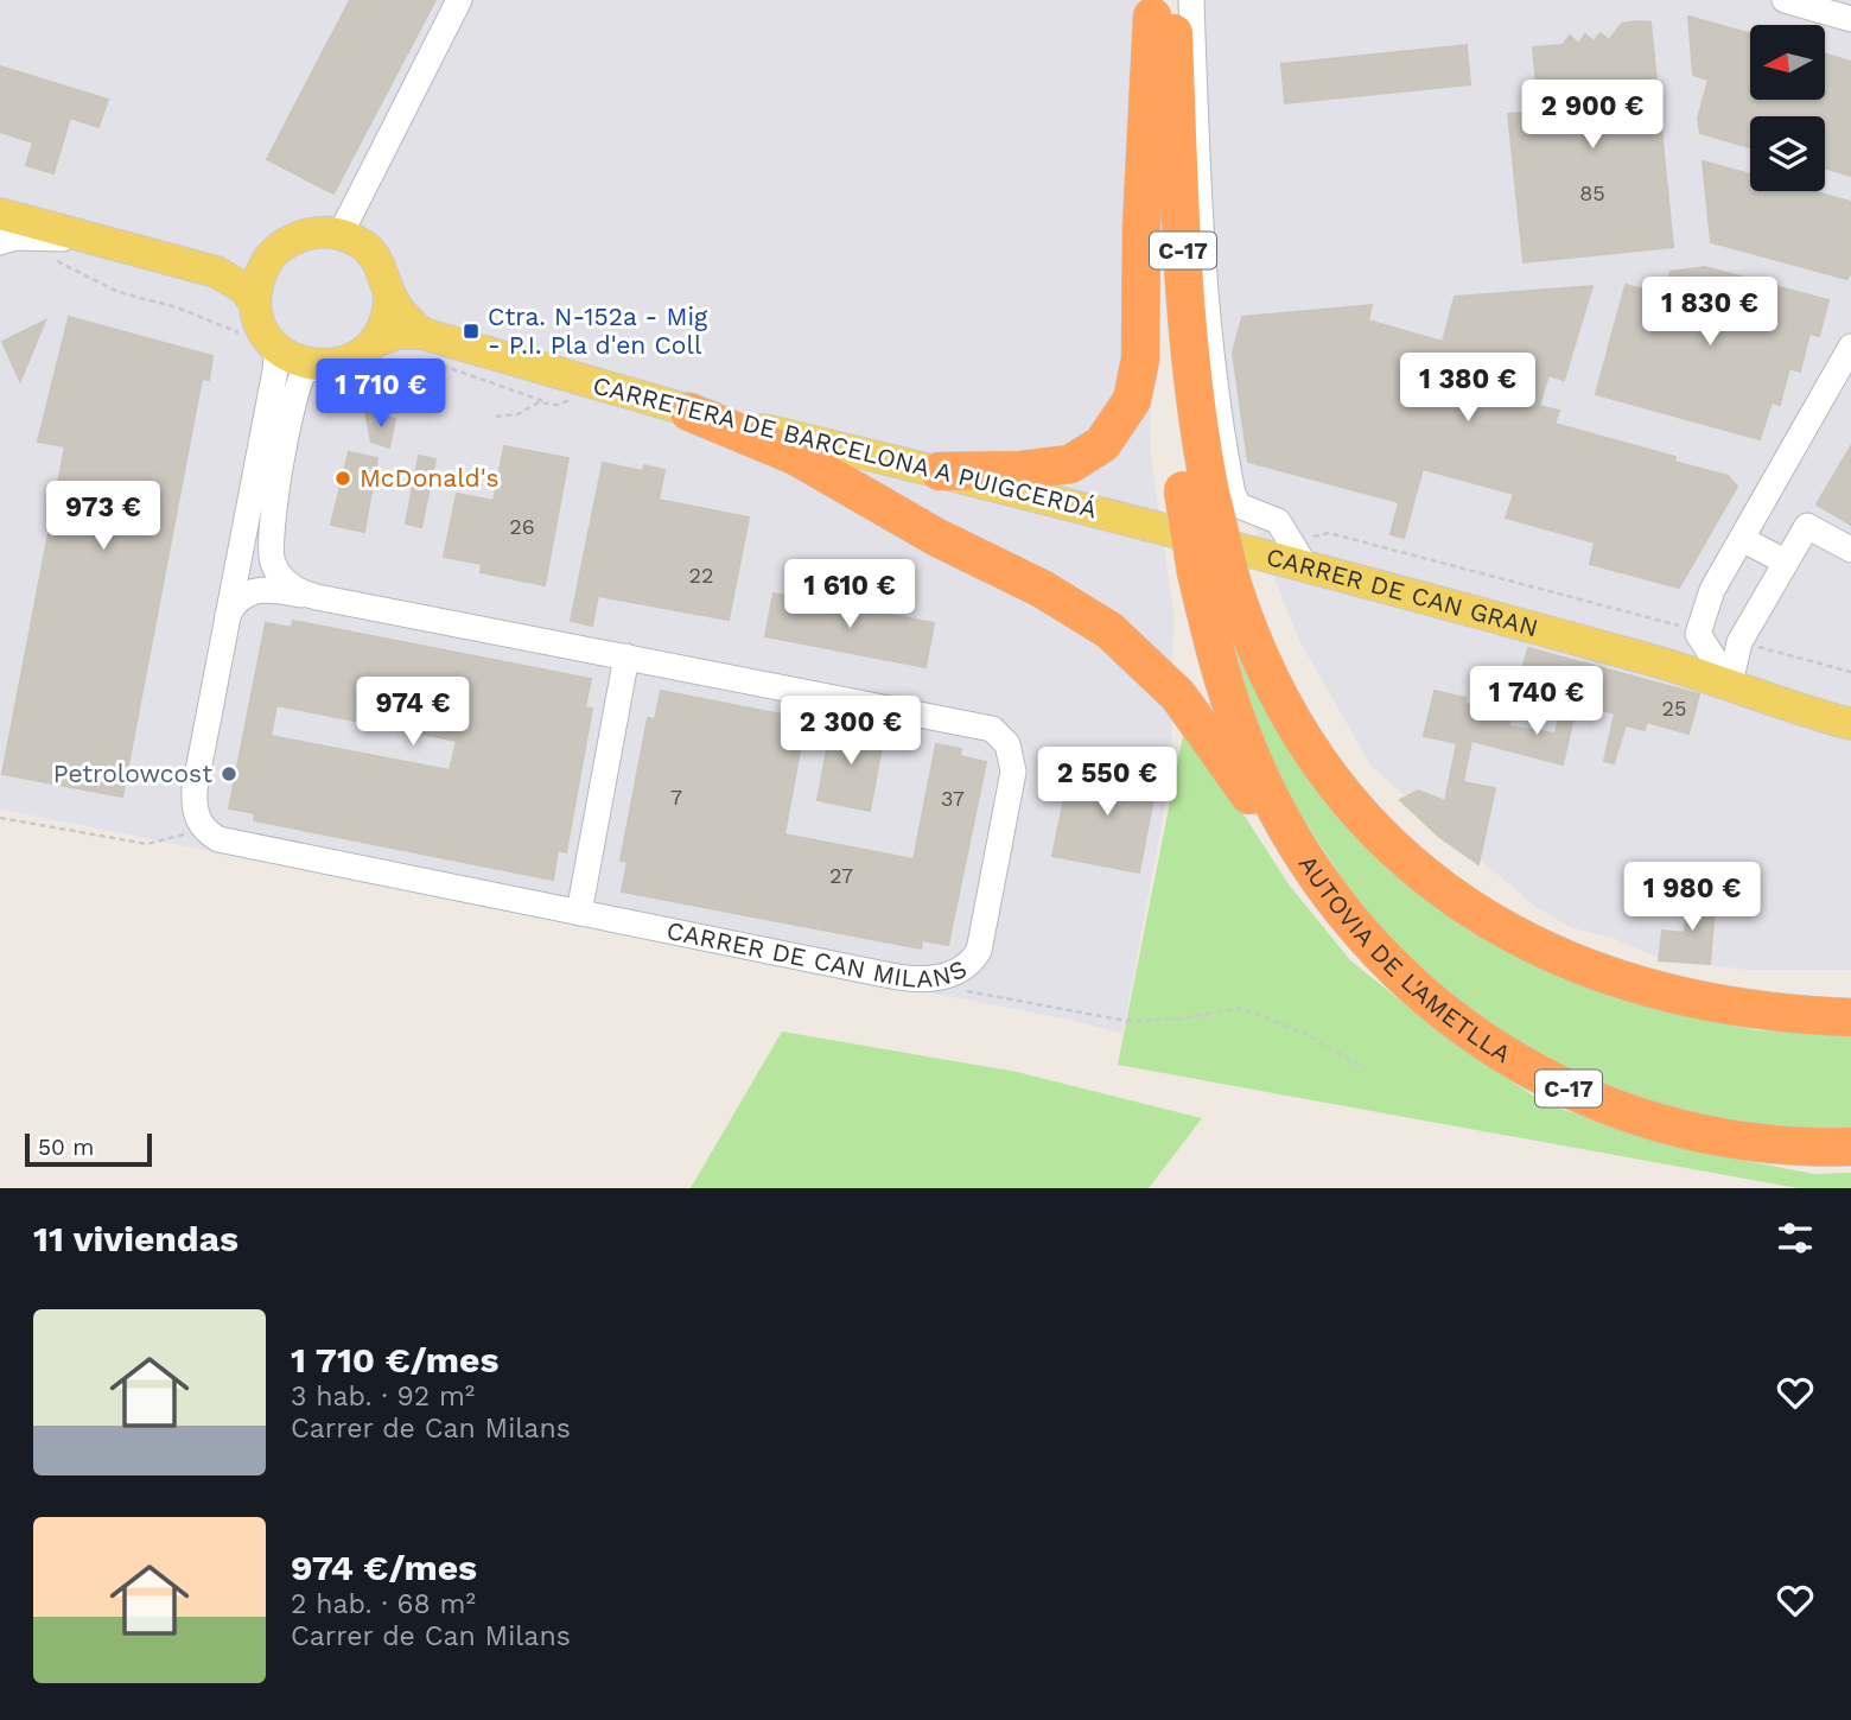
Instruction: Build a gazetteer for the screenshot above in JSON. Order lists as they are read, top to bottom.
{
  "streets": {
    "highway": ["C-17", "AUTOVIA DE L'AMETLLA"],
    "main road": ["CARRETERA DE BARCELONA A PUIGCERDÁ", "CARRER DE CAN GRAN"],
    "street": ["CARRER DE CAN MILANS"]
  },
  "crossings": [
    ["C-17", "AUTOVIA DE L'AMETLLA"],
    ["CARRETERA DE BARCELONA A PUIGCERDÁ", "CARRER DE CAN GRAN"],
    ["CARRETERA DE BARCELONA A PUIGCERDÁ", "CARRER DE CAN MILANS"]
  ],
  "places": {
    "transit": ["Ctra. N-152a - Mig - P.I. Pla d'en Coll"],
    "other": ["McDonald's", "Petrolowcost"]
  },
  "house_numbers": [
    "85",
    "26",
    "22",
    "25",
    "7",
    "37",
    "27"
  ],
  "scale_bar": "50 m",
  "north": "left",
  "page": {
    "price": [
      "2 900 €",
      "1 830 €",
      "1 380 €",
      "1 710 €",
      "973 €",
      "1 610 €",
      "1 740 €",
      "974 €",
      "2 300 €",
      "2 550 €",
      "1 980 €"
    ],
    "scale": "50 m",
    "heading": "11 viviendas",
    "list": [
      {
        "name": "1 710 €/mes",
        "note": "3 hab. · 92 m² · Carrer de Can Milans"
      },
      {
        "name": "974 €/mes",
        "note": "2 hab. · 68 m² · Carrer de Can Milans"
      }
    ]
  }
}
